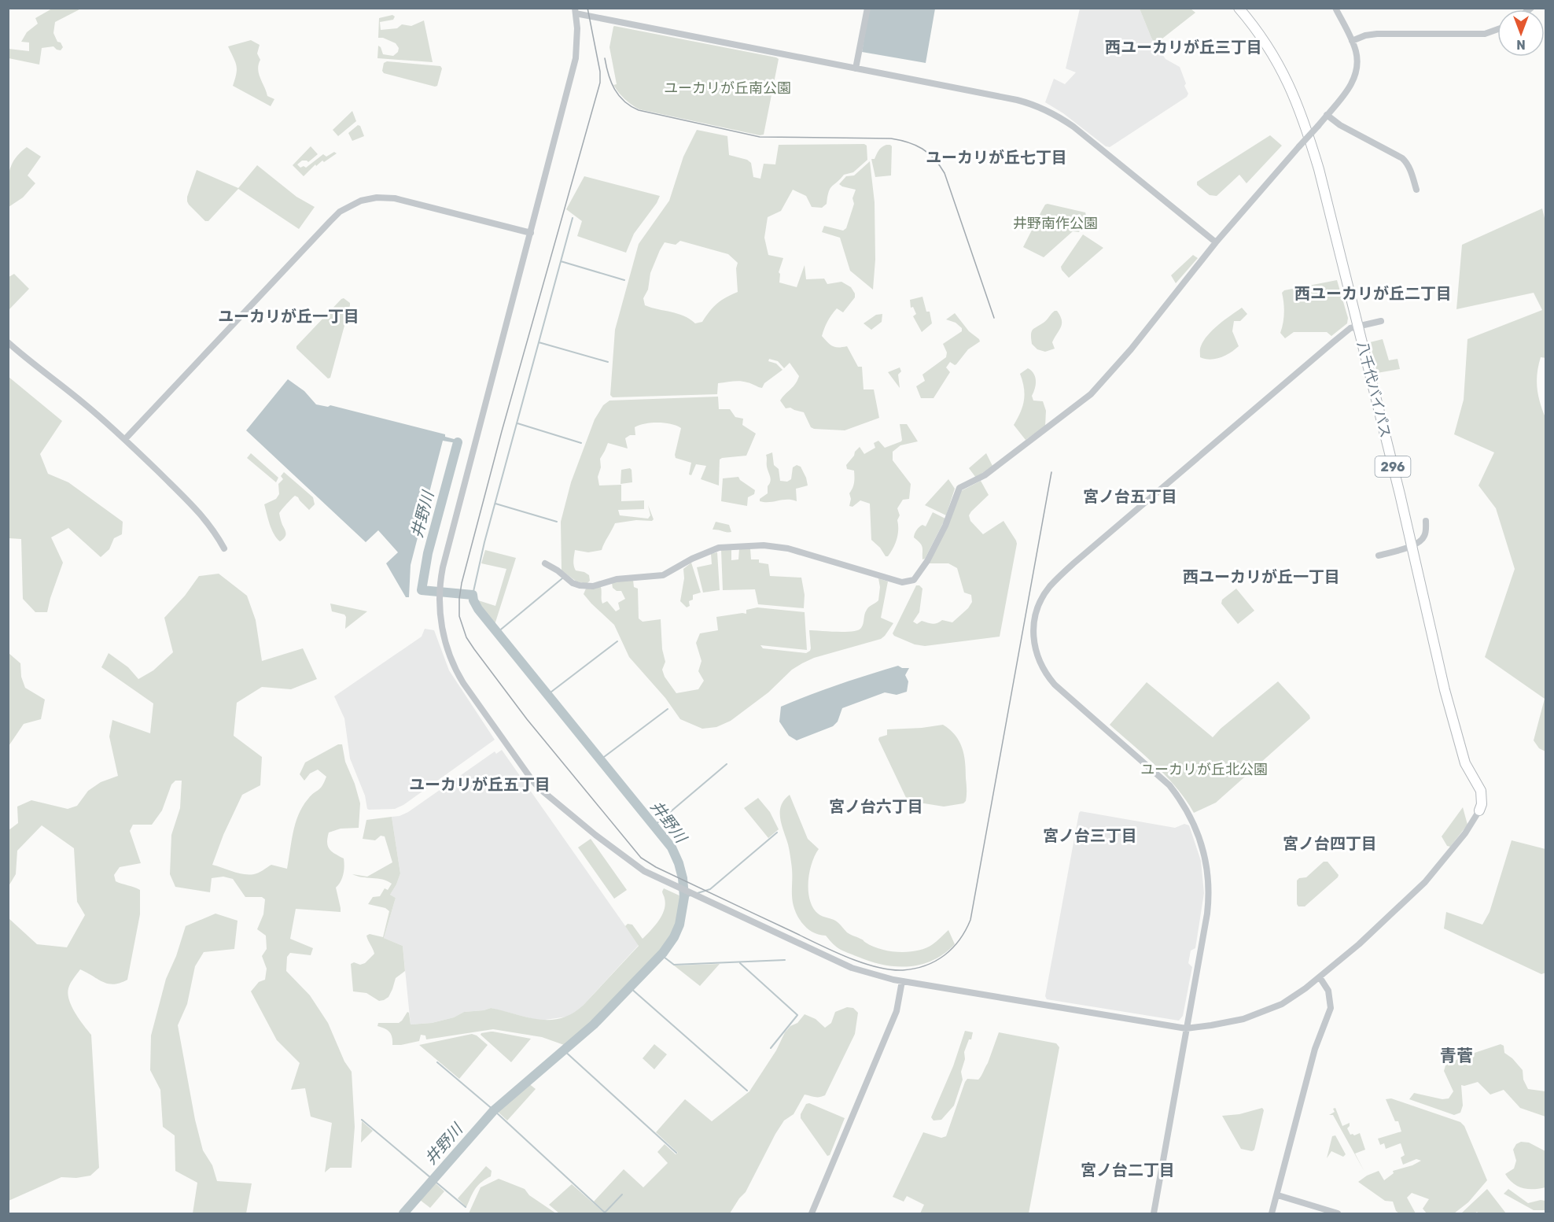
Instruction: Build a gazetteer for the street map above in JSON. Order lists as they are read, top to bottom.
{
  "streets": {
    "highway": ["八千代バイパス", "296"]
  },
  "districts": [
    "西ユーカリが丘三丁目",
    "ユーカリが丘七丁目",
    "西ユーカリが丘二丁目",
    "ユーカリが丘一丁目",
    "宮ノ台五丁目",
    "西ユーカリが丘一丁目",
    "ユーカリが丘五丁目",
    "宮ノ台六丁目",
    "宮ノ台三丁目",
    "宮ノ台四丁目",
    "青菅",
    "宮ノ台二丁目"
  ],
  "water": ["井野川"],
  "parks": ["ユーカリが丘南公園", "井野南作公園", "ユーカリが丘北公園"],
  "north": "bottom"
}
